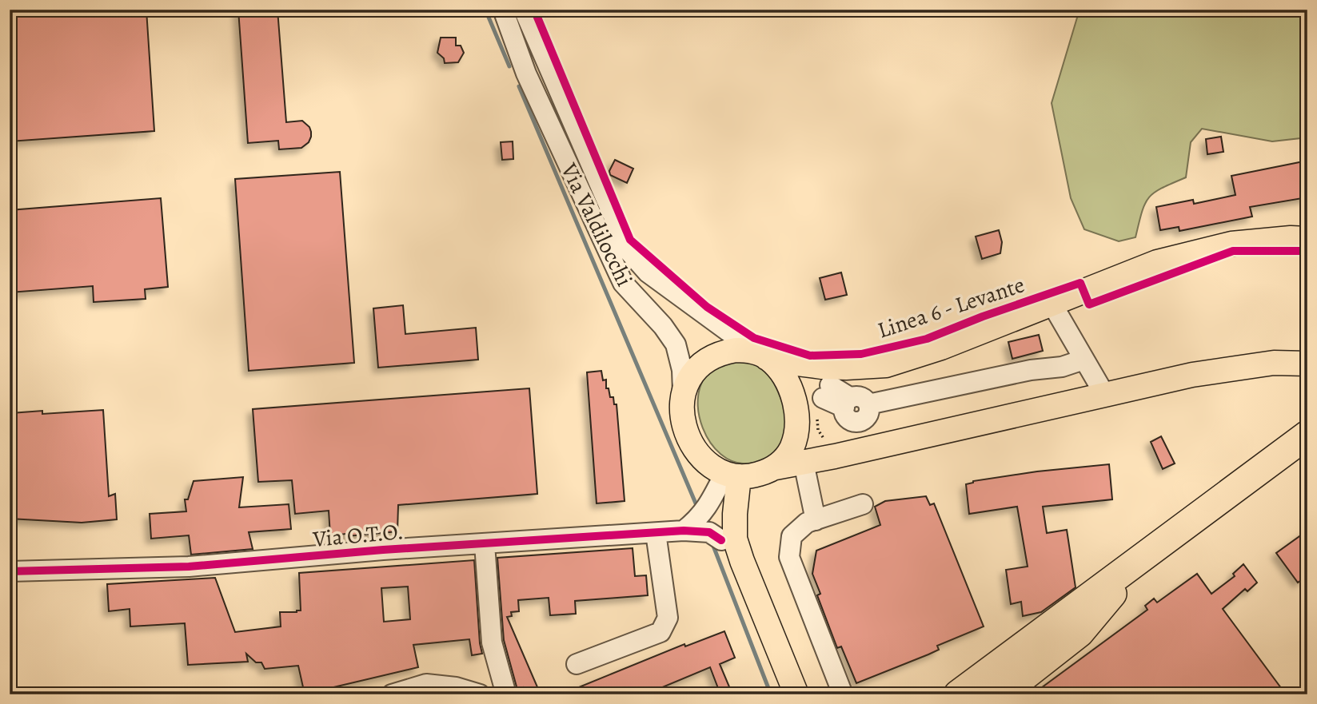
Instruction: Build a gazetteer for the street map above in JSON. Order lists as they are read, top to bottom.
{
  "streets": {
    "street": ["Via Valdilocchi", "Via O.T.O."],
    "cycle path": ["Linea 6 - Levante"]
  }
}
